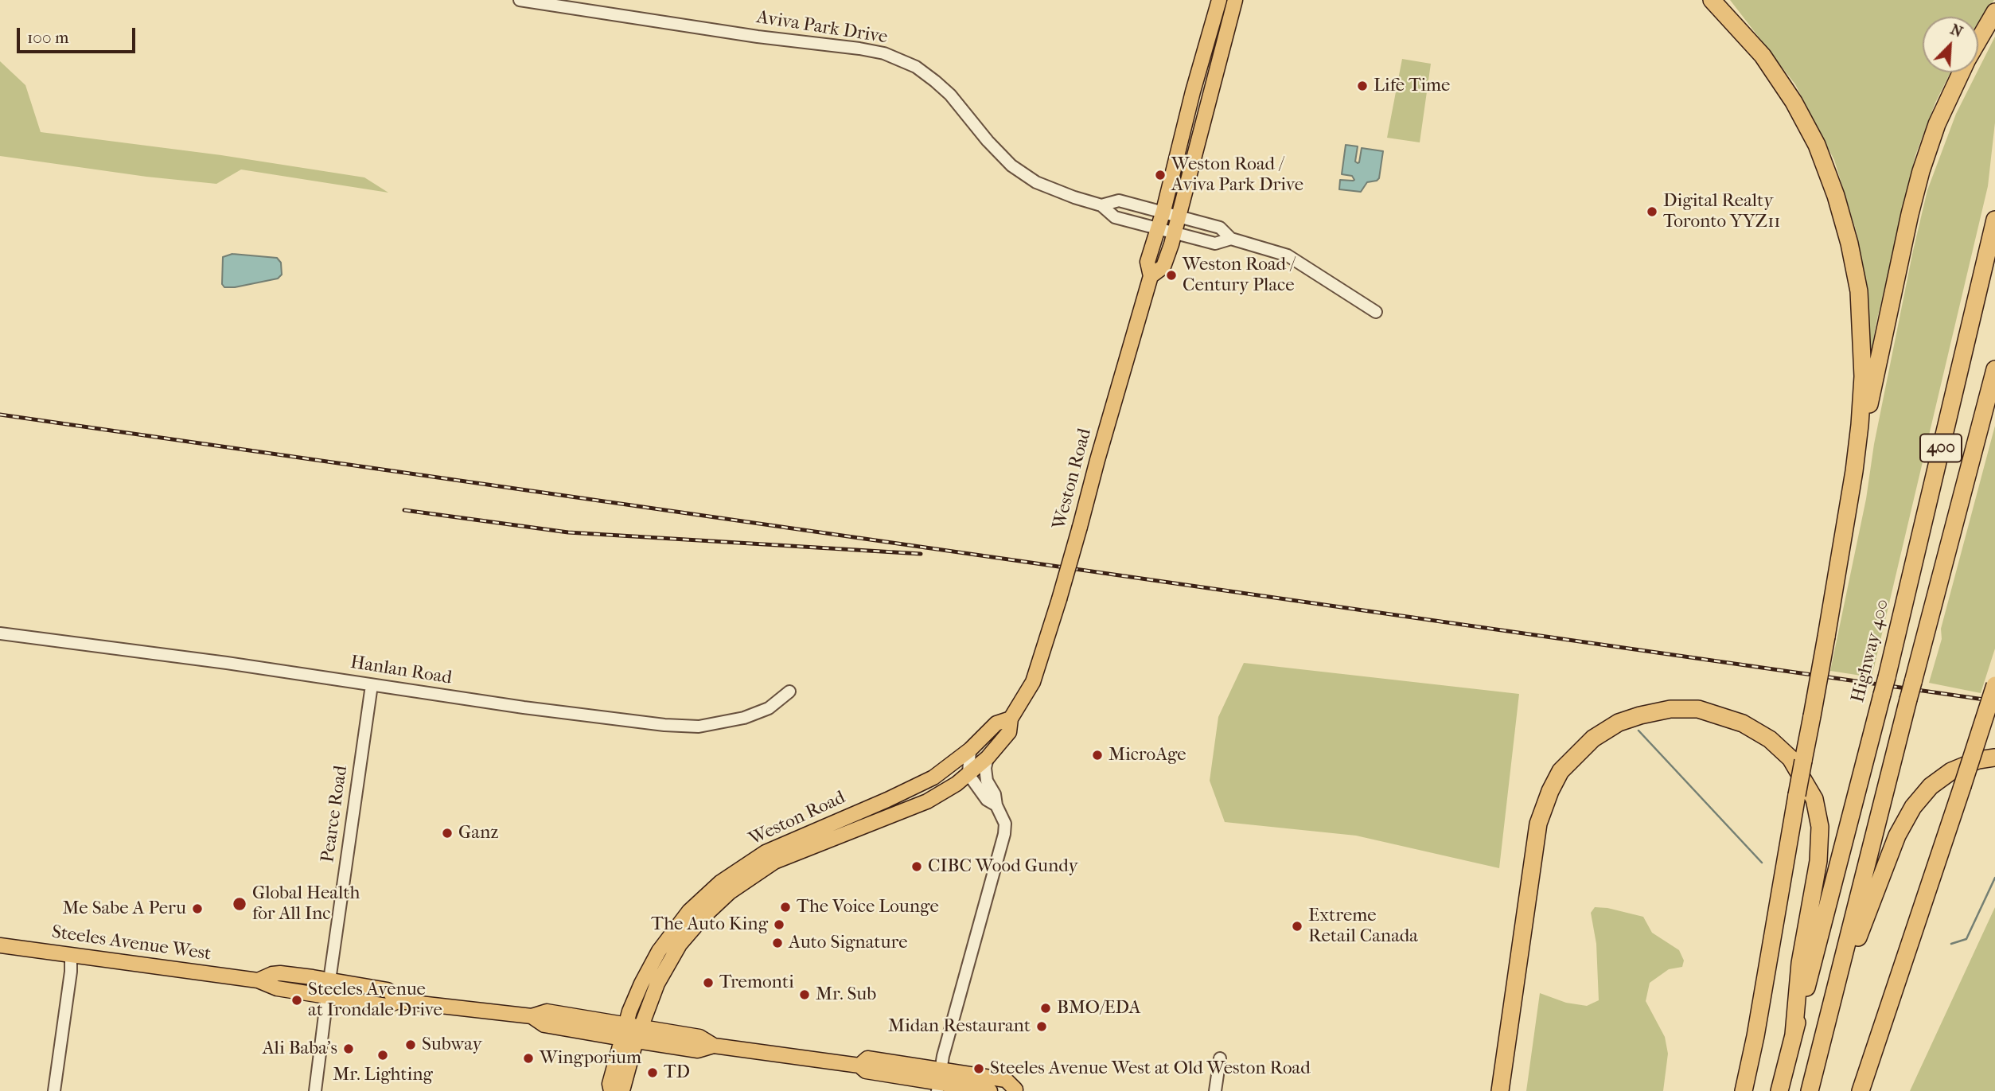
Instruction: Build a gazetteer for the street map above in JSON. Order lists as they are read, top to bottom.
{
  "streets": {
    "highway": ["400", "Highway 400"],
    "main road": ["Weston Road", "Steeles Avenue West"],
    "street": ["Aviva Park Drive", "Hanlan Road", "Pearce Road"]
  },
  "crossings": [
    ["Aviva Park Drive", "Weston Road"],
    ["Weston Road", "Steeles Avenue West"],
    ["Hanlan Road", "Pearce Road"],
    ["Pearce Road", "Steeles Avenue West"]
  ],
  "places": [
    "Life Time",
    "Weston Road / Aviva Park Drive",
    "Digital Realty Toronto YYZ11",
    "Weston Road / Century Place",
    "MicroAge",
    "Ganz",
    "CIBC Wood Gundy",
    "Global Health for All Inc",
    "The Voice Lounge",
    "Me Sabe A Peru",
    "The Auto King",
    "Extreme Retail Canada",
    "Auto Signature",
    "Tremonti",
    "Mr. Sub",
    "Steeles Avenue at Irondale Drive",
    "BMO/EDA",
    "Midan Restaurant",
    "Subway",
    "Ali Baba's",
    "Mr. Lighting",
    "Wingporium",
    "Steeles Avenue West at Old Weston Road",
    "TD"
  ],
  "scale_bar": "100 m",
  "north": "top right"
}
